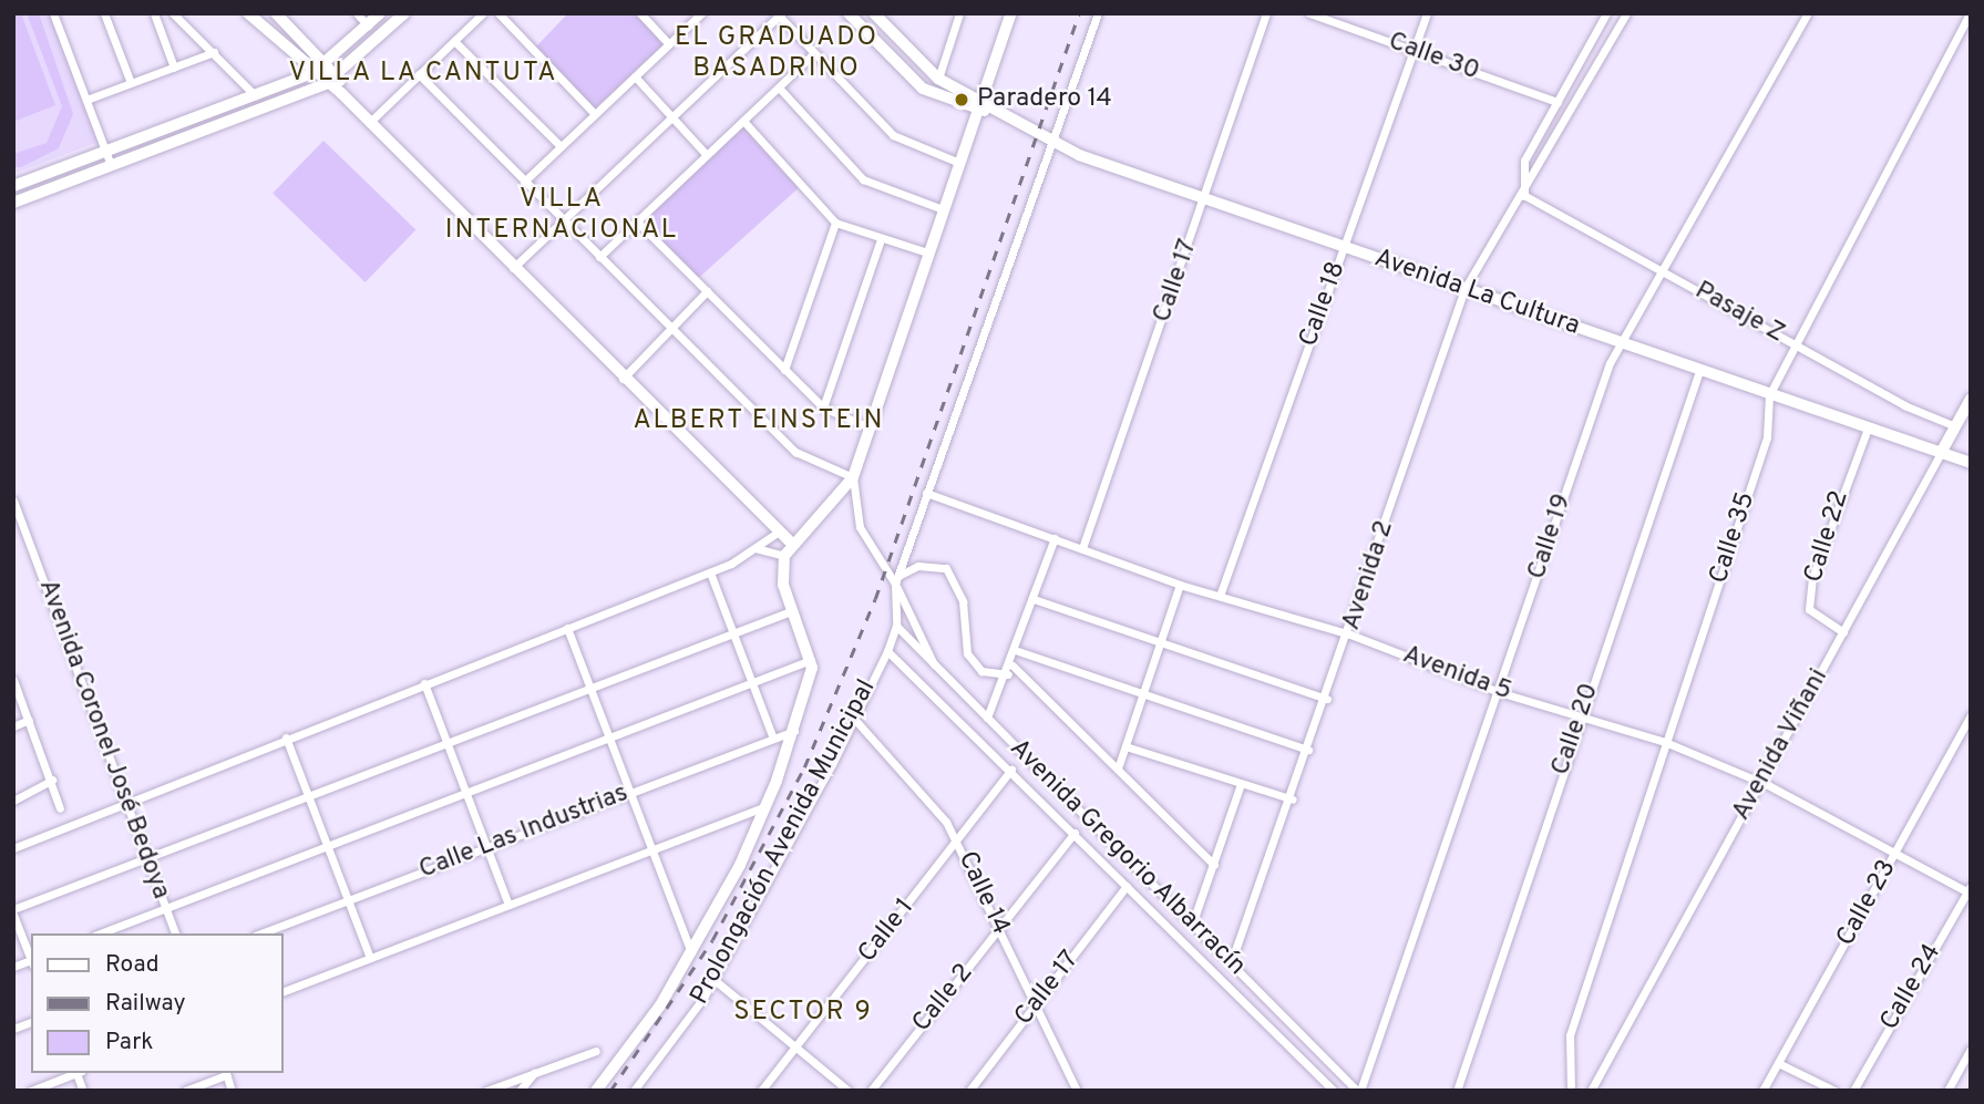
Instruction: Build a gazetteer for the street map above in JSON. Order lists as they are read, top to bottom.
{
  "streets": {
    "street": [
      "Calle 30",
      "Calle 17",
      "Avenida La Cultura",
      "Calle 18",
      "Pasaje Z",
      "Calle 19",
      "Calle 22",
      "Calle 35",
      "Avenida 2",
      "Avenida 5",
      "Calle 20",
      "Avenida Coronel José Bedoya",
      "Avenida Viñani",
      "Calle Las Industrias",
      "Prolongación Avenida Municipal",
      "Avenida Gregorio Albarracín",
      "Calle 14",
      "Calle 23",
      "Calle 1",
      "Calle 24",
      "Calle 2"
    ]
  },
  "crossings": [
    ["Calle 30", "Calle 18"],
    ["Calle 17", "Avenida La Cultura"],
    ["Calle 17", "Avenida 5"],
    ["Calle 17", "Avenida Gregorio Albarracín"],
    ["Calle 17", "Calle 14"],
    ["Avenida La Cultura", "Calle 18"],
    ["Avenida La Cultura", "Calle 19"],
    ["Avenida La Cultura", "Calle 22"],
    ["Avenida La Cultura", "Calle 35"],
    ["Avenida La Cultura", "Avenida 2"],
    ["Avenida La Cultura", "Calle 20"],
    ["Avenida La Cultura", "Avenida Viñani"],
    ["Calle 18", "Avenida 5"],
    ["Pasaje Z", "Calle 19"],
    ["Pasaje Z", "Calle 35"],
    ["Pasaje Z", "Avenida 2"],
    ["Pasaje Z", "Avenida Viñani"],
    ["Calle 19", "Avenida 5"],
    ["Calle 19", "Avenida Gregorio Albarracín"],
    ["Calle 22", "Avenida Viñani"],
    ["Calle 35", "Avenida 5"],
    ["Avenida 2", "Avenida 5"],
    ["Avenida 2", "Avenida Gregorio Albarracín"],
    ["Avenida 5", "Calle 20"],
    ["Avenida 5", "Avenida Viñani"],
    ["Avenida 5", "Calle 23"],
    ["Avenida 5", "Calle 24"],
    ["Calle Las Industrias", "Prolongación Avenida Municipal"],
    ["Prolongación Avenida Municipal", "Avenida Gregorio Albarracín"],
    ["Prolongación Avenida Municipal", "Calle 14"],
    ["Avenida Gregorio Albarracín", "Calle 1"],
    ["Avenida Gregorio Albarracín", "Calle 2"],
    ["Calle 14", "Calle 1"],
    ["Calle 14", "Calle 2"]
  ],
  "districts": [
    "EL GRADUADO BASADRINO",
    "VILLA LA CANTUTA",
    "VILLA INTERNACIONAL",
    "ALBERT EINSTEIN",
    "SECTOR 9"
  ],
  "places": ["Paradero 14"],
  "legend": ["Road", "Railway", "Park"]
}
